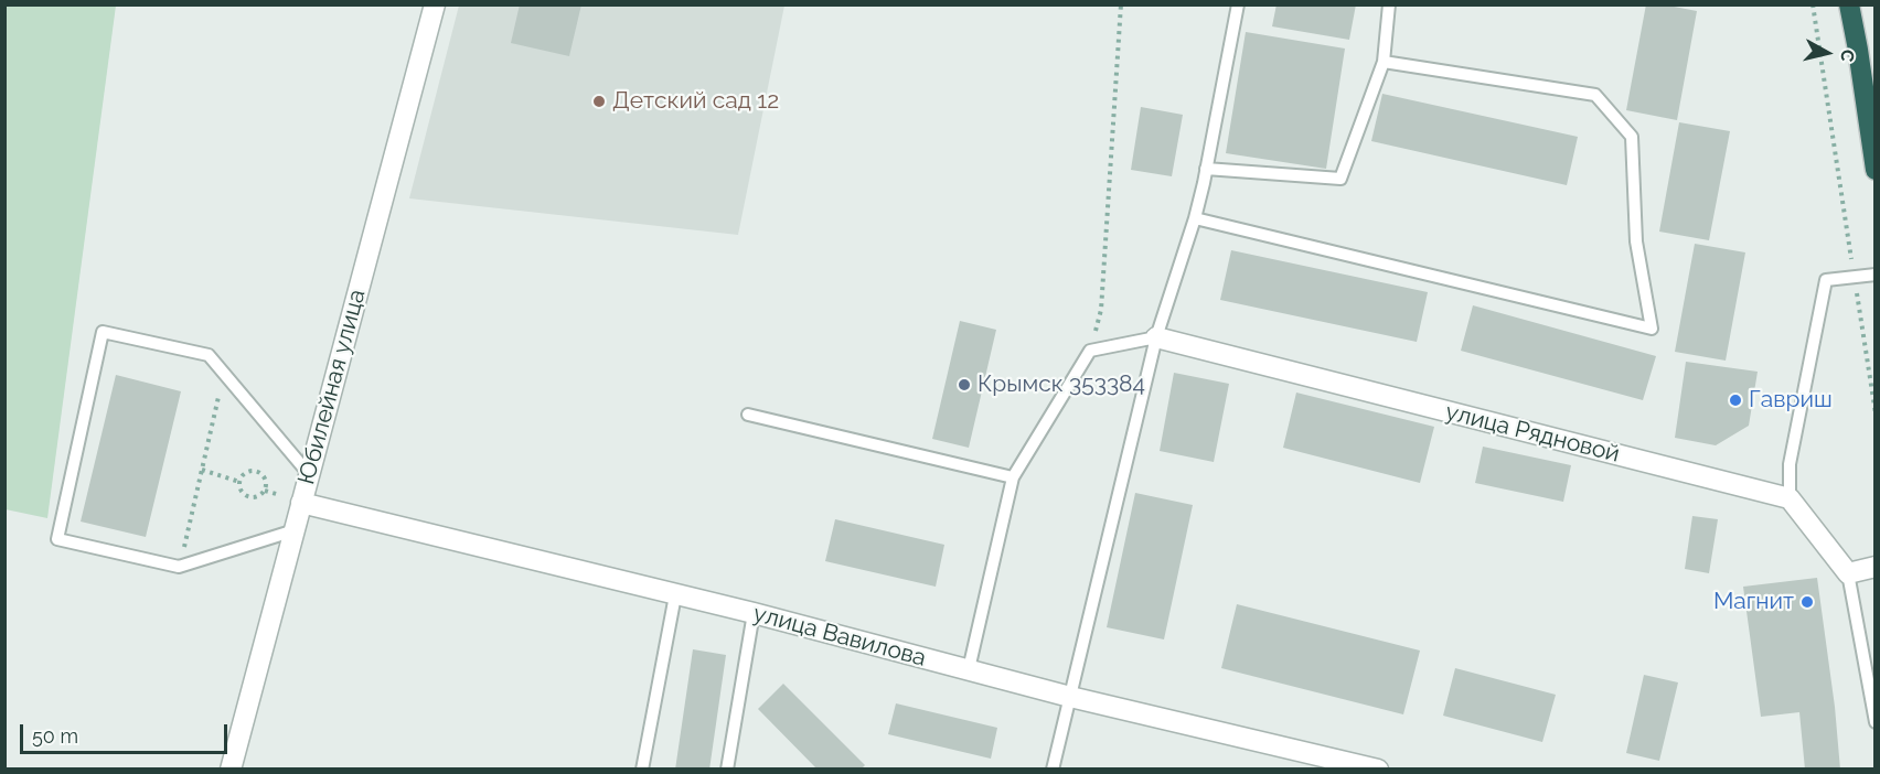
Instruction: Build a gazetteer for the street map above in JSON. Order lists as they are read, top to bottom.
{
  "streets": {
    "street": ["Юбилейная улица", "улица Рядновой", "улица Вавилова"]
  },
  "crossings": [
    ["Юбилейная улица", "улица Вавилова"]
  ],
  "places": [
    "Детский сад 12",
    "Крымск 353384",
    "Гавриш",
    "Магнит"
  ],
  "scale_bar": "50 m",
  "north": "right"
}
